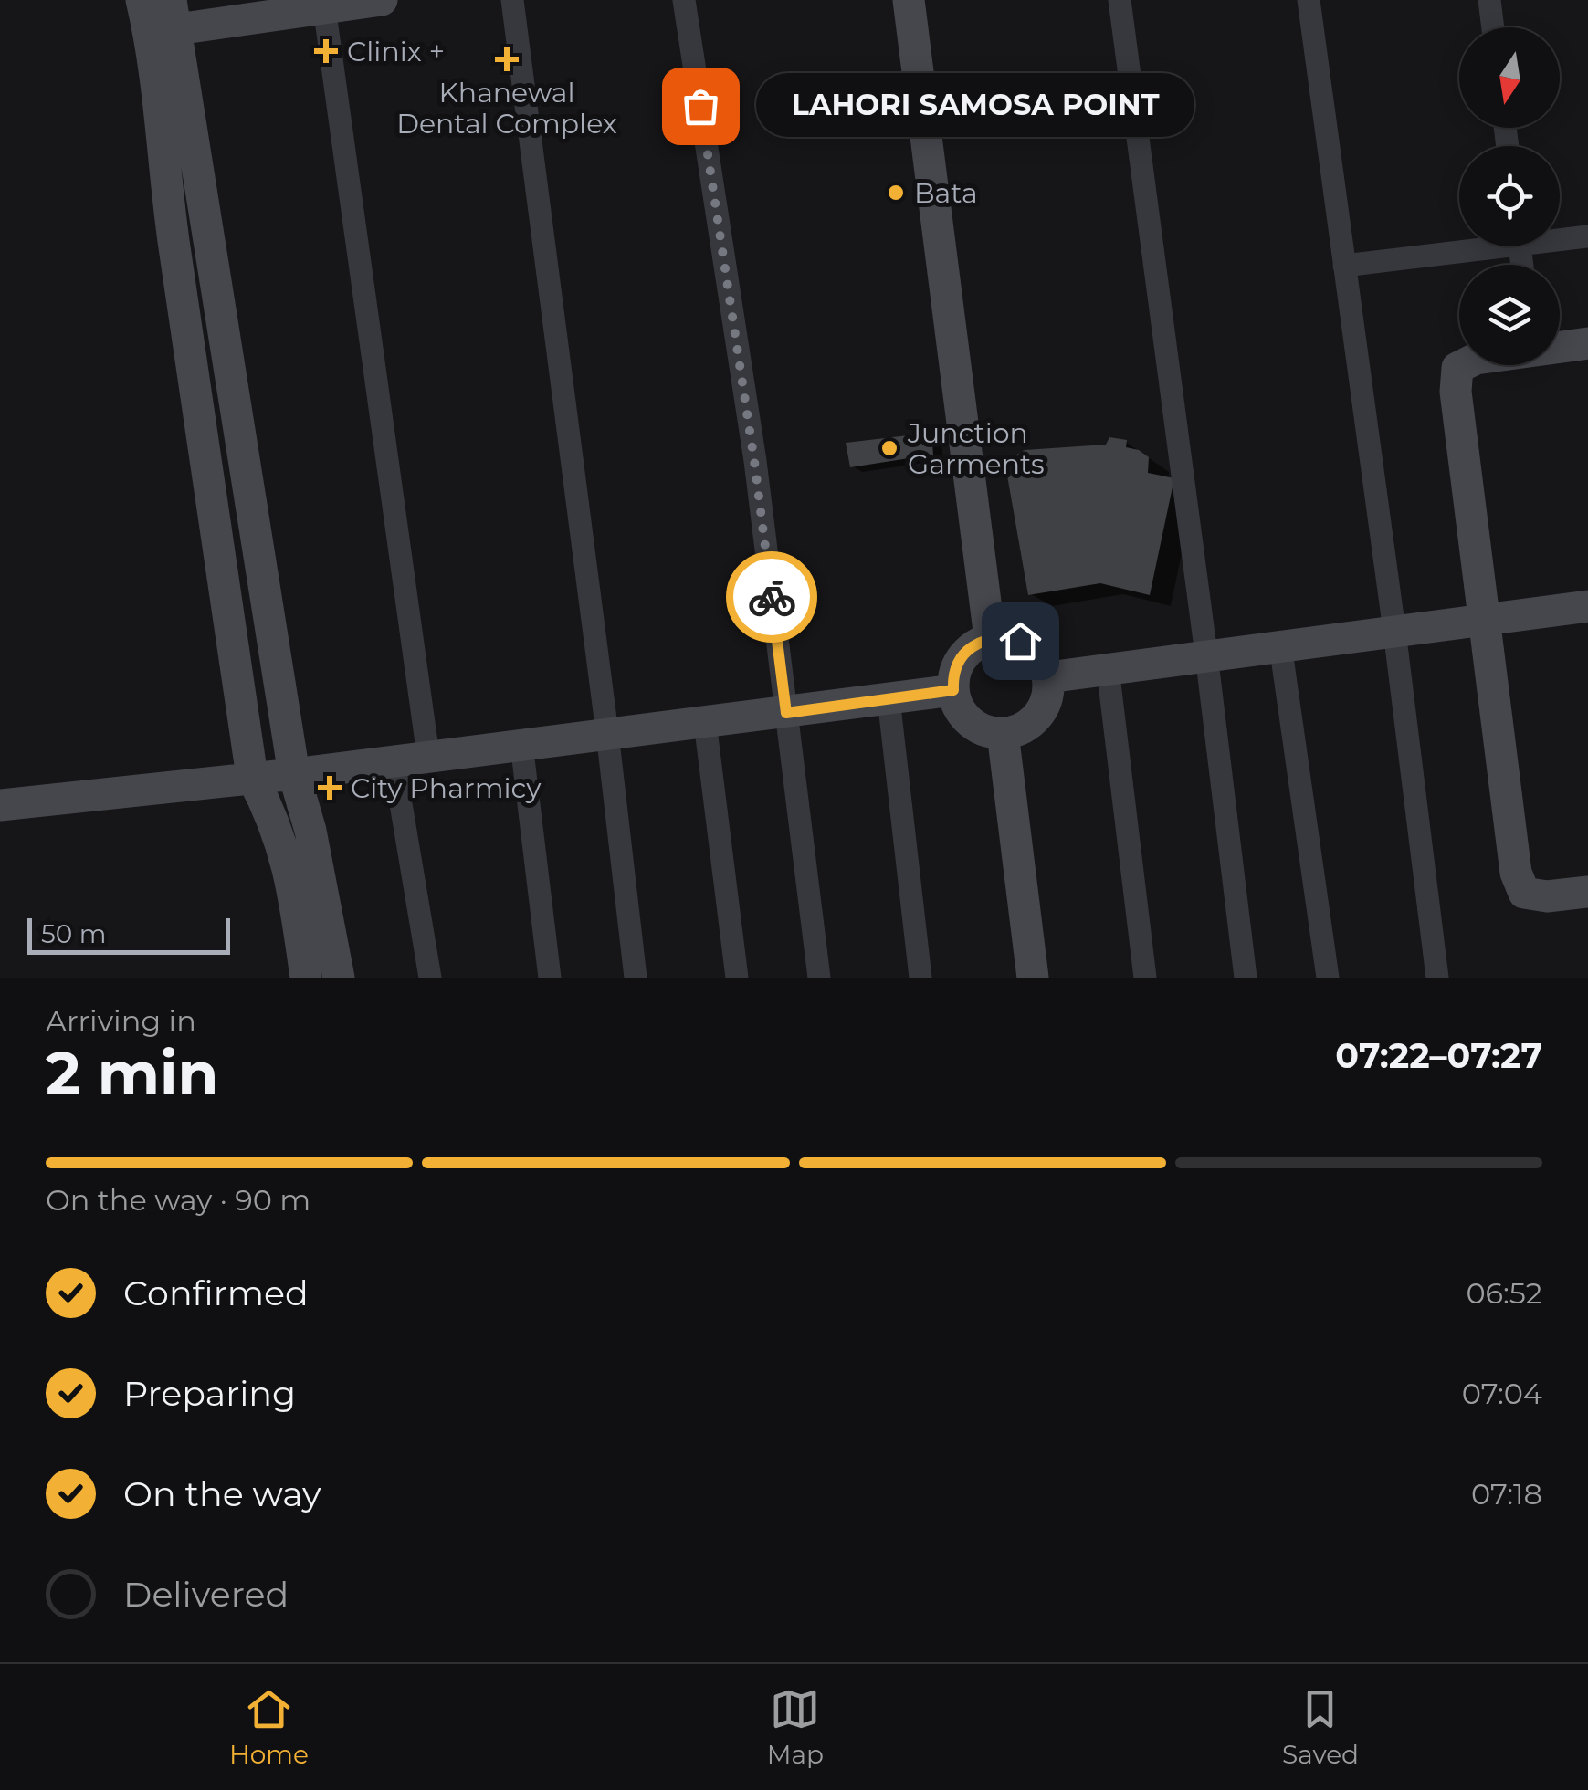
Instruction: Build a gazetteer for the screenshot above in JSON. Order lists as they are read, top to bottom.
{
  "places": {
    "health": ["Clinix +", "Khanewal Dental Complex", "City Pharmicy"],
    "other": ["LAHORI SAMOSA POINT", "Bata", "Junction Garments"]
  },
  "scale_bar": "50 m",
  "north": "bottom",
  "page": {
    "bubble": "LAHORI SAMOSA POINT",
    "scale": "50 m",
    "heading": ["2 min", "Arriving in", "07:22–07:27"],
    "bar": "On the way · 90 m",
    "list": [
      ["Confirmed", "06:52"],
      ["Preparing", "07:04"],
      ["On the way", "07:18"],
      "Delivered"
    ],
    "tabs": ["Home", "Map", "Saved"]
  }
}
